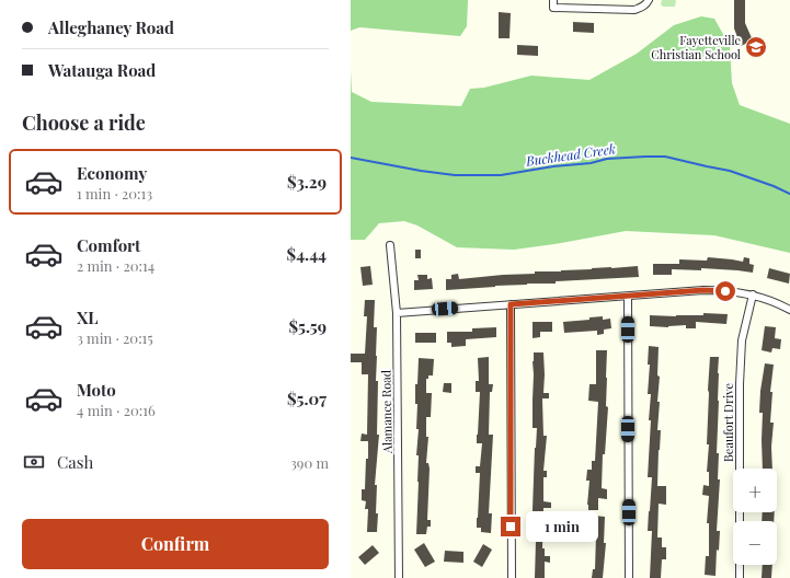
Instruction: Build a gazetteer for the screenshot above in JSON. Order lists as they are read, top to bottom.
{
  "streets": {
    "street": ["Alamance Road", "Beaufort Drive"]
  },
  "water": ["Buckhead Creek"],
  "places": {
    "school or university": ["Fayetteville Christian School"]
  },
  "page": {
    "banner": ["Alleghaney Road", "Watauga Road"],
    "heading": "Choose a ride",
    "list": [
      {
        "name": "Economy",
        "note": "1 min · 20:13",
        "value": "$3.29"
      },
      {
        "name": "Comfort",
        "note": "2 min · 20:14",
        "value": "$4.44"
      },
      {
        "name": "XL",
        "note": "3 min · 20:15",
        "value": "$5.59"
      },
      {
        "name": "Moto",
        "note": "4 min · 20:16",
        "value": "$5.07"
      }
    ],
    "pay": ["Cash", "390 m"],
    "map_buttons": ["+", "−"],
    "buttons": "Confirm",
    "bubble": "1 min"
  }
}
